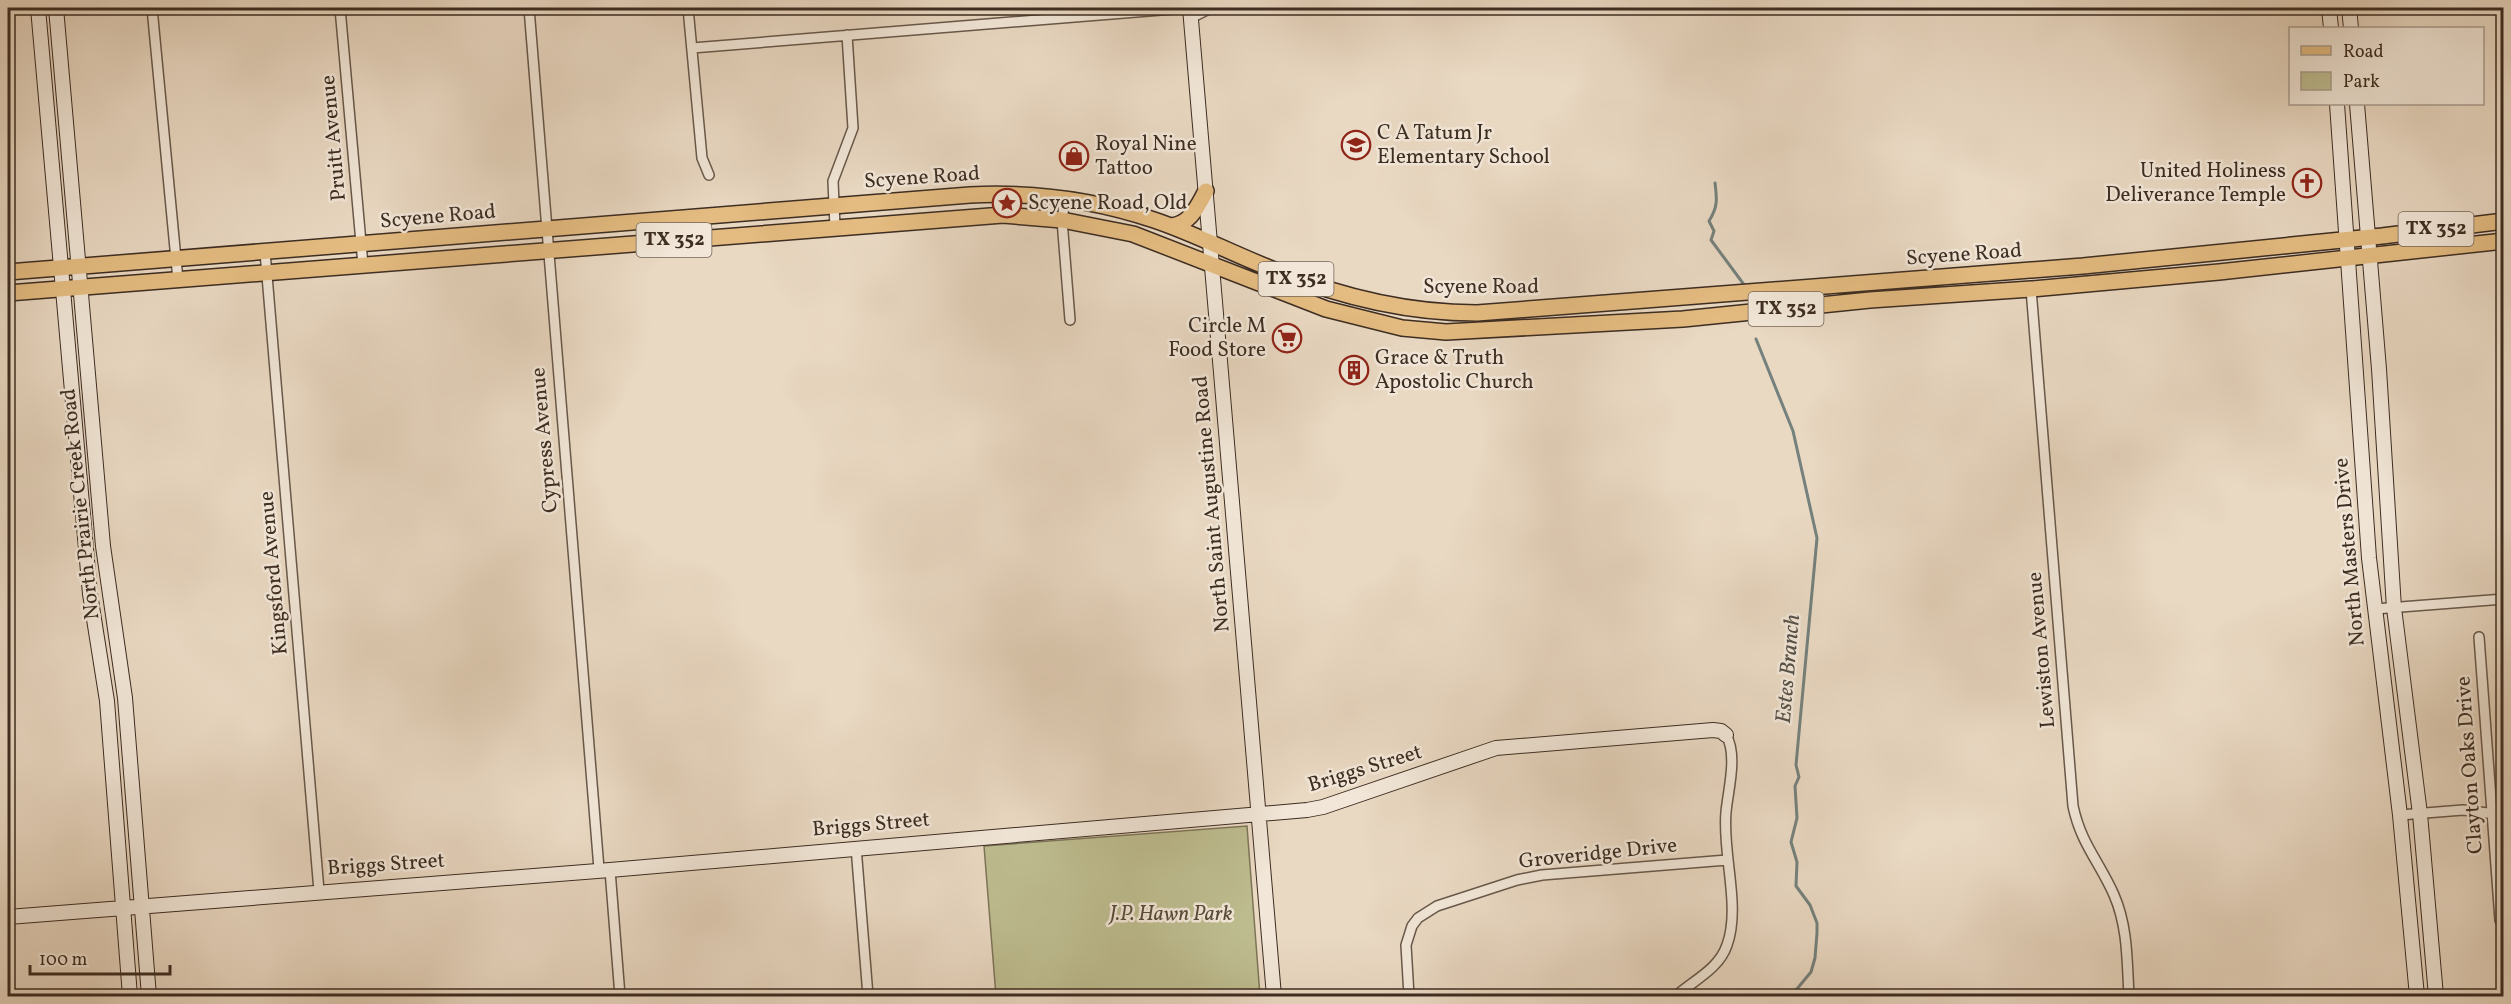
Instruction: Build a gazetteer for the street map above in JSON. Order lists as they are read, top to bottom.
{
  "streets": {
    "main road": [
      "Scyene Road",
      "TX 352",
      "North Prairie Creek Road",
      "North Saint Augustine Road",
      "North Masters Drive",
      "Briggs Street"
    ],
    "street": [
      "Pruitt Avenue",
      "Cypress Avenue",
      "Kingsford Avenue",
      "Lewiston Avenue",
      "Clayton Oaks Drive",
      "Groveridge Drive"
    ]
  },
  "crossings": [
    ["Pruitt Avenue", "Scyene Road"],
    ["Scyene Road", "Cypress Avenue"],
    ["Scyene Road", "North Prairie Creek Road"],
    ["Scyene Road", "North Saint Augustine Road"],
    ["Scyene Road", "North Masters Drive"],
    ["Scyene Road", "Kingsford Avenue"],
    ["Scyene Road", "Lewiston Avenue"],
    ["Cypress Avenue", "Briggs Street"],
    ["North Prairie Creek Road", "Briggs Street"],
    ["North Saint Augustine Road", "Briggs Street"],
    ["Kingsford Avenue", "Briggs Street"]
  ],
  "water": ["Estes Branch"],
  "parks": ["J.P. Hawn Park"],
  "places": {
    "school or university": ["C A Tatum Jr Elementary School"],
    "shop": ["Royal Nine Tattoo"],
    "church": ["United Holiness Deliverance Temple"],
    "place": ["Scyene Road, Old"],
    "supermarket": ["Circle M Food Store"],
    "building": ["Grace & Truth Apostolic Church"]
  },
  "legend": ["Road", "Park"],
  "scale_bar": "100 m"
}
